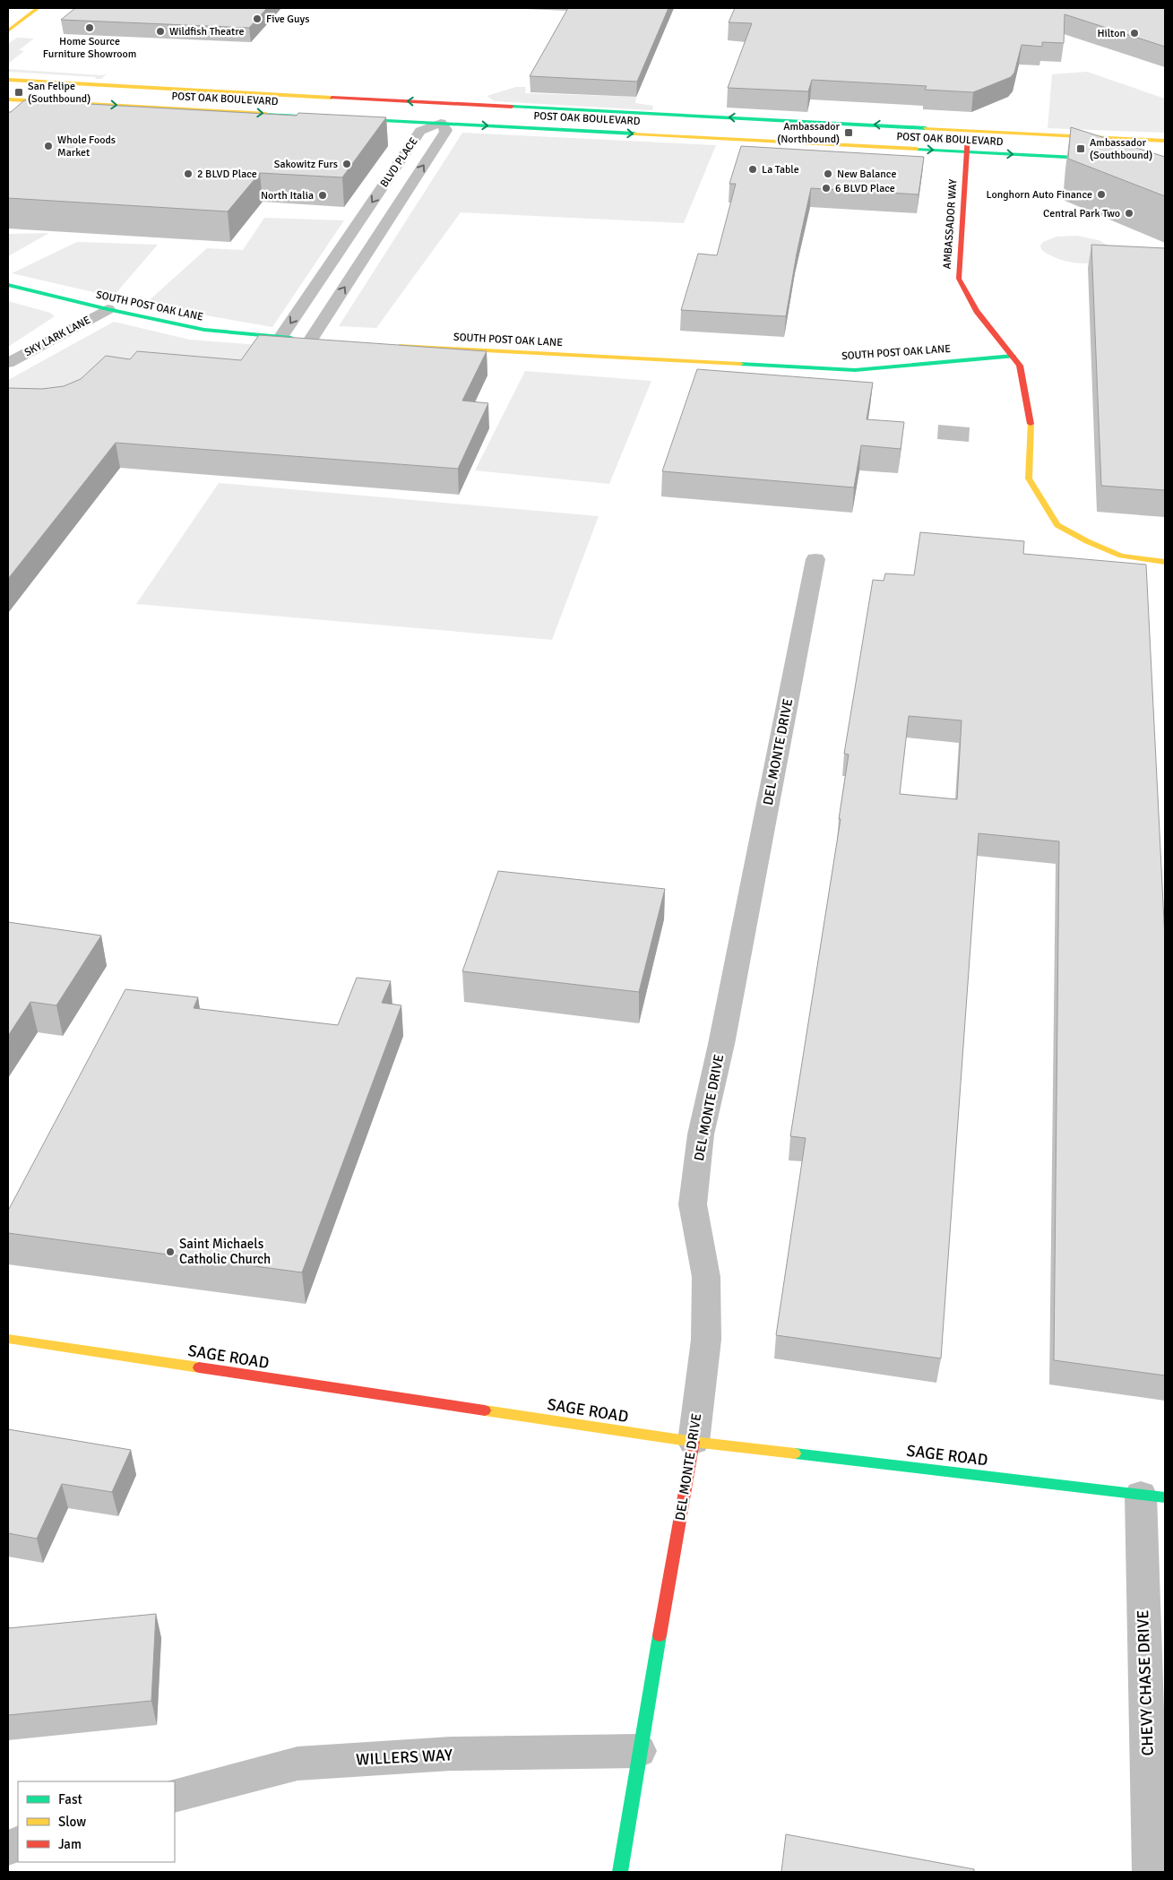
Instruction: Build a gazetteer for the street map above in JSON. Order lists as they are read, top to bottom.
{
  "streets": {
    "main road": [
      "POST OAK BOULEVARD",
      "AMBASSADOR WAY",
      "SOUTH POST OAK LANE",
      "DEL MONTE DRIVE",
      "SAGE ROAD"
    ],
    "street": [
      "BLVD PLACE",
      "SKY LARK LANE",
      "CHEVY CHASE DRIVE",
      "WILLERS WAY"
    ]
  },
  "crossings": [
    ["POST OAK BOULEVARD", "BLVD PLACE"],
    ["POST OAK BOULEVARD", "AMBASSADOR WAY"],
    ["BLVD PLACE", "SOUTH POST OAK LANE"],
    ["AMBASSADOR WAY", "SOUTH POST OAK LANE"],
    ["SOUTH POST OAK LANE", "SKY LARK LANE"],
    ["DEL MONTE DRIVE", "SAGE ROAD"],
    ["DEL MONTE DRIVE", "WILLERS WAY"],
    ["SAGE ROAD", "CHEVY CHASE DRIVE"]
  ],
  "places": {
    "other": [
      "Five Guys",
      "Home Source Furniture Showroom",
      "Wildfish Theatre",
      "Hilton",
      "Whole Foods Market",
      "Sakowitz Furs",
      "La Table",
      "2 BLVD Place",
      "New Balance",
      "6 BLVD Place",
      "Longhorn Auto Finance",
      "North Italia",
      "Central Park Two",
      "Saint Michaels Catholic Church"
    ],
    "transit": ["San Felipe (Southbound)", "Ambassador (Northbound)", "Ambassador (Southbound)"]
  },
  "legend": ["Fast", "Slow", "Jam"]
}
